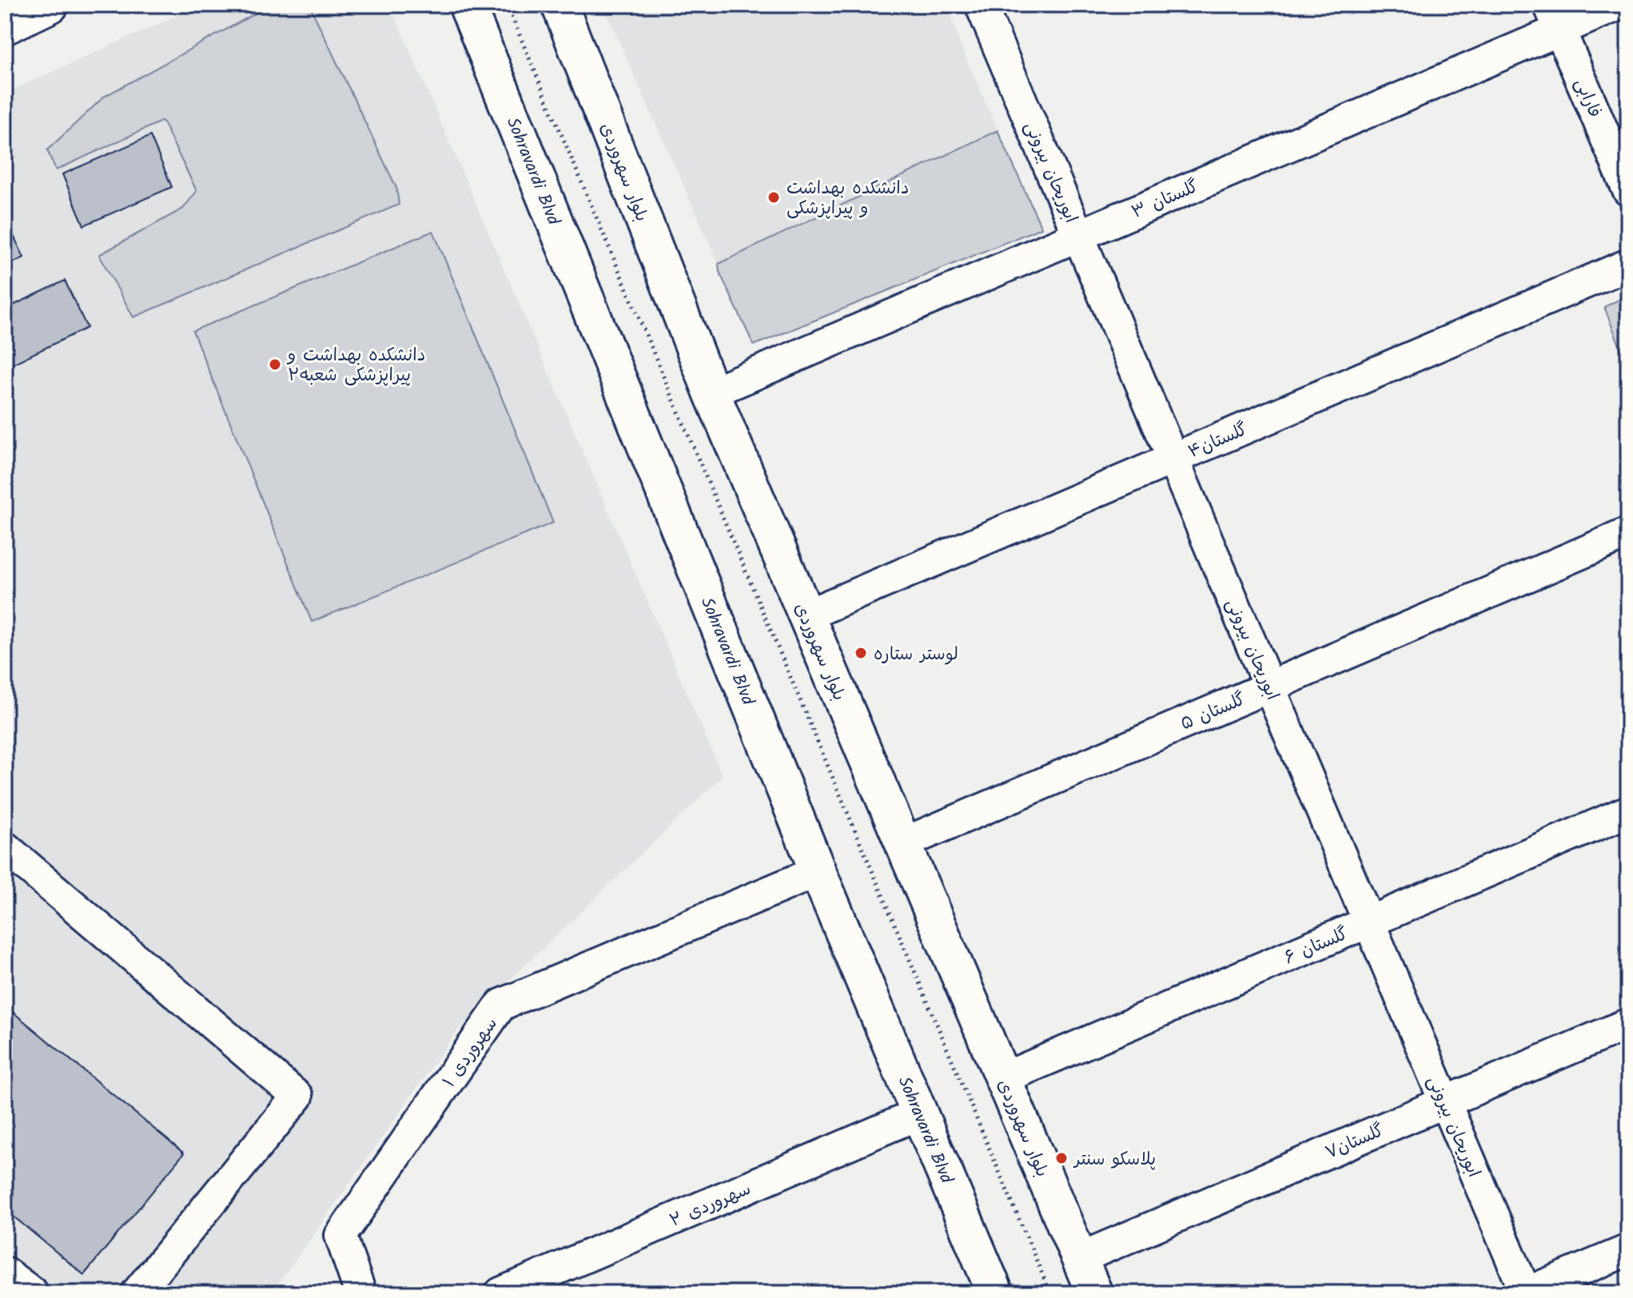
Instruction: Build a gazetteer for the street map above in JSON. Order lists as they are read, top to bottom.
{
  "streets": {
    "main road": ["Sohravardi Blvd", "بلوار سهروردی"],
    "street": [
      "فارابی",
      "ابوریحان بیرونی",
      "گلستان ۳",
      "گلستان۴",
      "گلستان ۵",
      "گلستان ۶",
      "سهروردی ۱",
      "گلستان۷",
      "سهروردی ۲"
    ]
  },
  "crossings": [
    ["فارابی", "گلستان ۳"],
    ["Sohravardi Blvd", "سهروردی ۱"],
    ["Sohravardi Blvd", "سهروردی ۲"],
    ["بلوار سهروردی", "گلستان ۳"],
    ["بلوار سهروردی", "گلستان۴"],
    ["بلوار سهروردی", "گلستان ۵"],
    ["بلوار سهروردی", "گلستان ۶"],
    ["بلوار سهروردی", "گلستان۷"],
    ["ابوریحان بیرونی", "گلستان ۳"],
    ["ابوریحان بیرونی", "گلستان۴"],
    ["ابوریحان بیرونی", "گلستان ۵"],
    ["ابوریحان بیرونی", "گلستان ۶"],
    ["ابوریحان بیرونی", "گلستان۷"]
  ],
  "places": [
    "دانشکده بهداشت و پیراپزشکی",
    "دانشکده بهداشت و پیراپزشکى شعبه۲",
    "لوستر ستاره",
    "پلاسکو سنتر"
  ]
}
